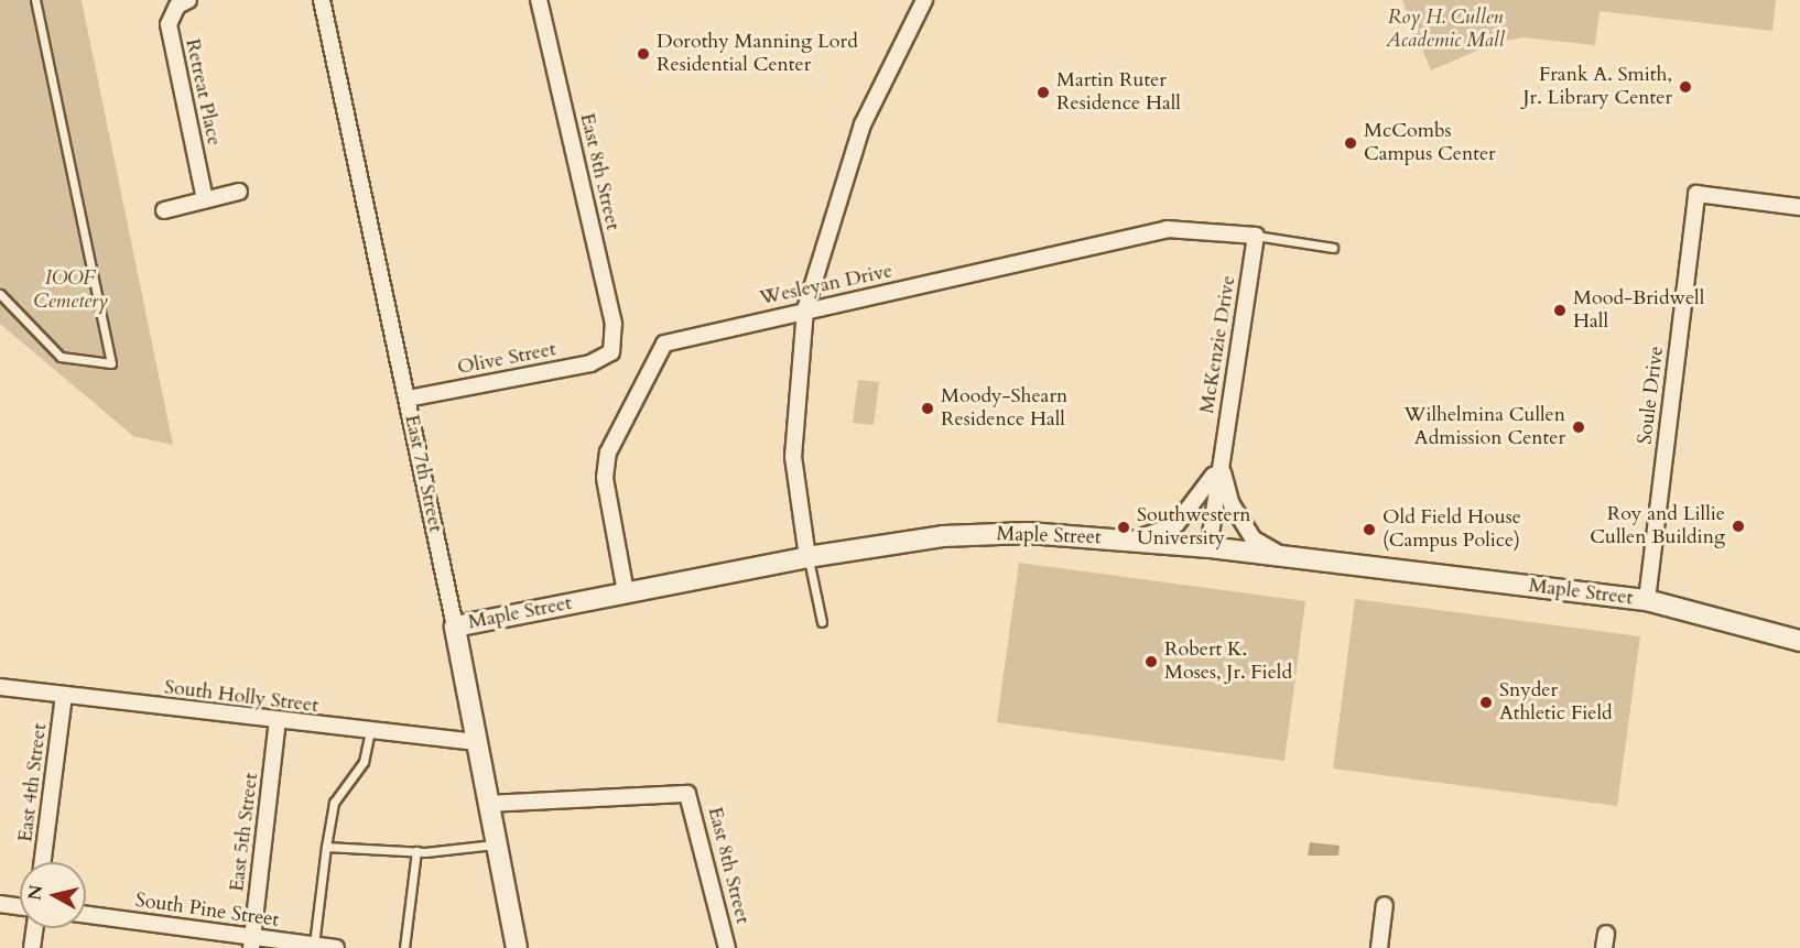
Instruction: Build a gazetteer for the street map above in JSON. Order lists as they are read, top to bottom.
{
  "streets": {
    "street": [
      "Retreat Place",
      "East 8th Street",
      "Wesleyan Drive",
      "McKenzie Drive",
      "Olive Street",
      "Soule Drive",
      "East 7th Street",
      "Maple Street",
      "South Holly Street",
      "East 4th Street",
      "East 5th Street",
      "South Pine Street"
    ]
  },
  "crossings": [
    ["East 8th Street", "Olive Street"],
    ["East 8th Street", "East 7th Street"],
    ["Wesleyan Drive", "McKenzie Drive"],
    ["Wesleyan Drive", "Maple Street"],
    ["McKenzie Drive", "Maple Street"],
    ["Olive Street", "East 7th Street"],
    ["Soule Drive", "Maple Street"],
    ["East 7th Street", "Maple Street"],
    ["East 7th Street", "South Holly Street"],
    ["South Holly Street", "East 4th Street"],
    ["South Holly Street", "East 5th Street"],
    ["East 5th Street", "South Pine Street"]
  ],
  "parks": ["Roy H. Cullen Academic Mall", "IOOF Cemetery"],
  "places": [
    "Dorothy Manning Lord Residential Center",
    "Frank A. Smith, Jr. Library Center",
    "Martin Ruter Residence Hall",
    "McCombs Campus Center",
    "Mood-Bridwell Hall",
    "Moody-Shearn Residence Hall",
    "Wilhelmina Cullen Admission Center",
    "Roy and Lillie Cullen Building",
    "Southwestern University",
    "Old Field House (Campus Police)",
    "Robert K. Moses, Jr. Field",
    "Snyder Athletic Field"
  ],
  "north": "left"
}
